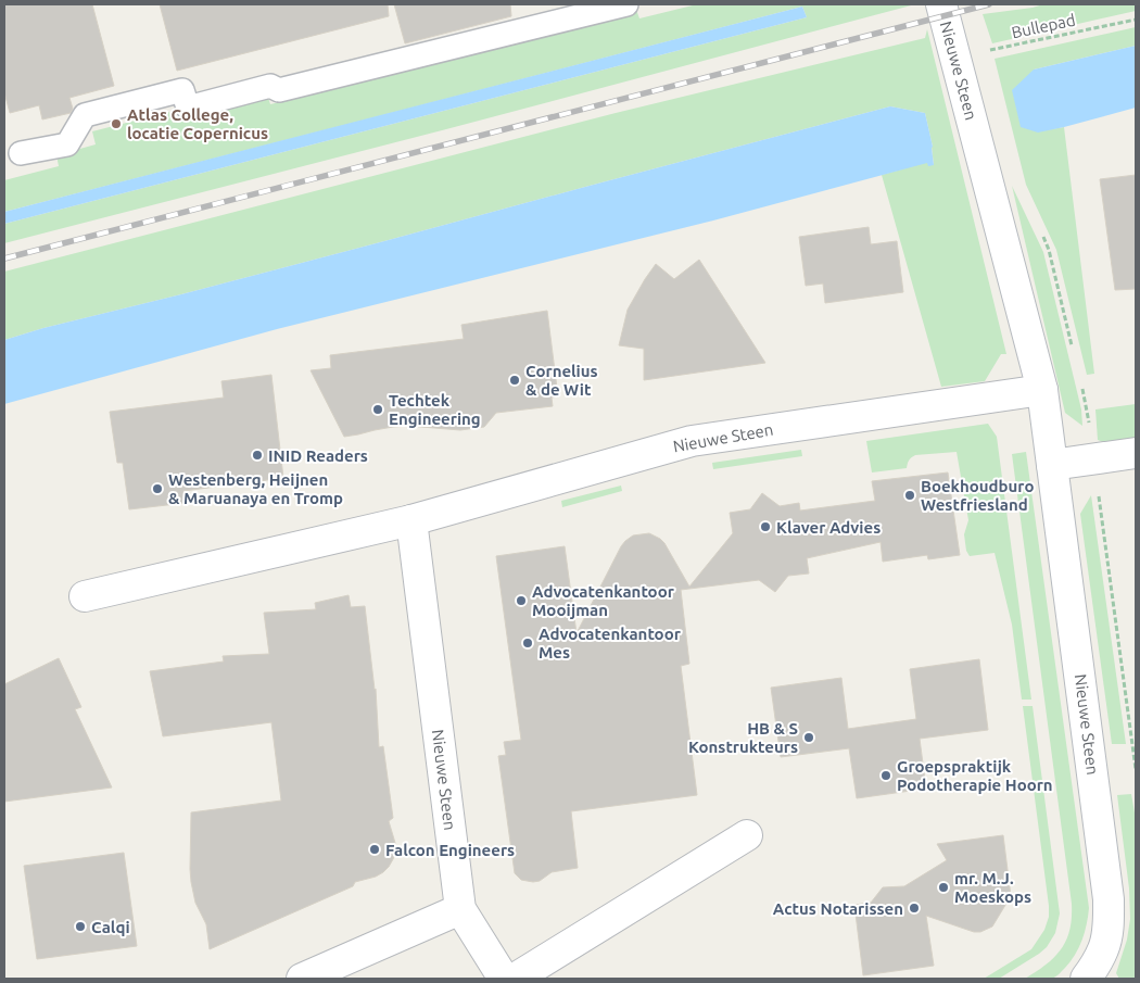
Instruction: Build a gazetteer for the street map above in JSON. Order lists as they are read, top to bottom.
{
  "streets": {
    "street": ["Nieuwe Steen"],
    "path": ["Bullepad"]
  },
  "crossings": [
    ["Bullepad", "Nieuwe Steen"]
  ],
  "places": [
    "Atlas College, locatie Copernicus",
    "Cornelius & de Wit",
    "Techtek Engineering",
    "INID Readers",
    "Westenberg, Heijnen & Maruanaya en Tromp",
    "Boekhoudburo Westfriesland",
    "Klaver Advies",
    "Advocatenkantoor Mooijman",
    "Advocatenkantoor Mes",
    "HB & S Konstrukteurs",
    "Groepspraktijk Podotherapie Hoorn",
    "Falcon Engineers",
    "mr. M.J. Moeskops",
    "Actus Notarissen",
    "Calqi"
  ]
}
